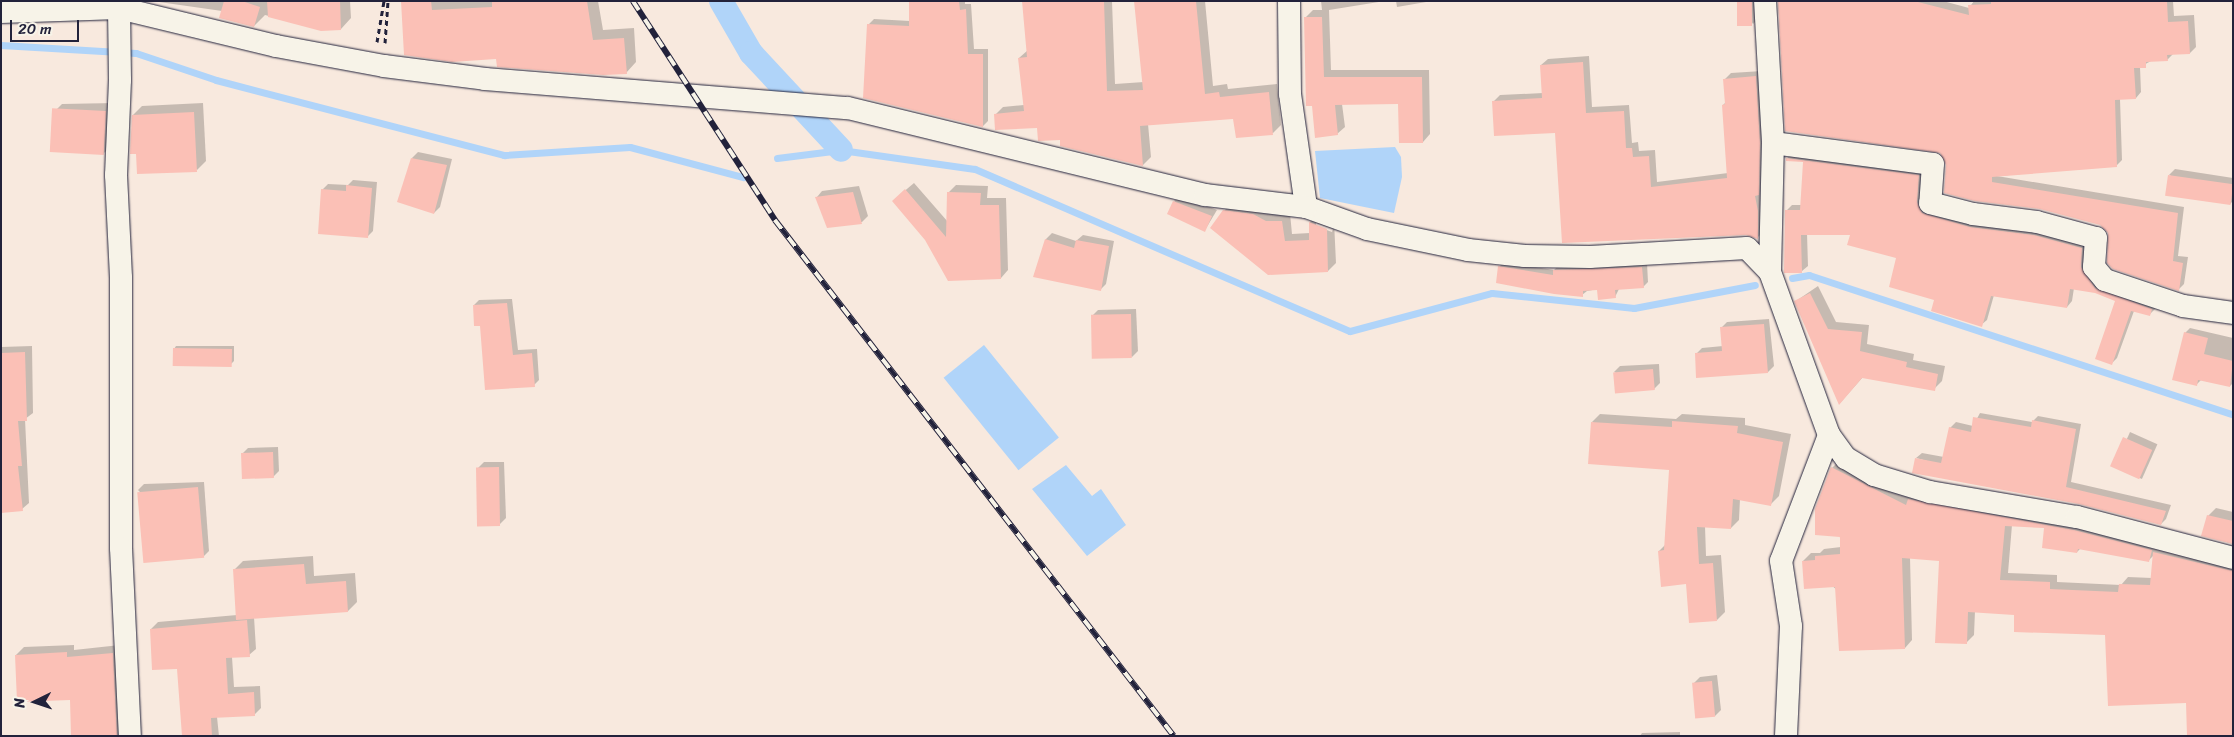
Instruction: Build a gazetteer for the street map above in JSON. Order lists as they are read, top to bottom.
{
  "scale_bar": "20 m",
  "north": "left"
}
